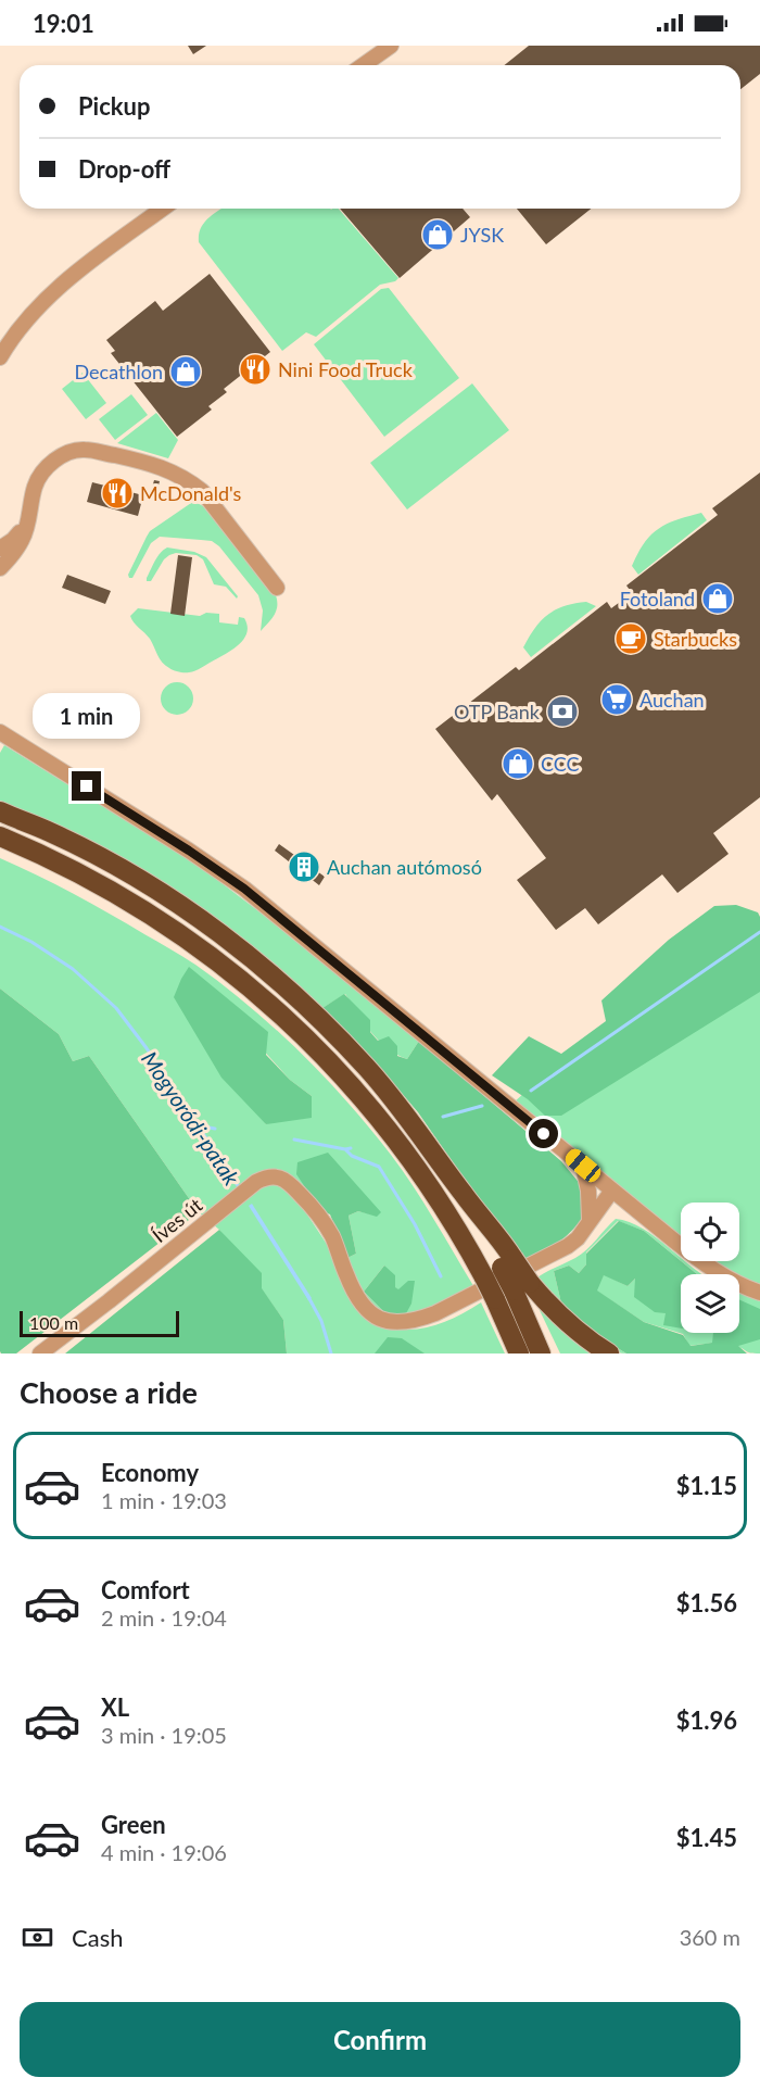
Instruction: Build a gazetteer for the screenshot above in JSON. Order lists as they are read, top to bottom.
{
  "streets": {
    "street": ["Íves út"]
  },
  "water": ["Mogyoródi-patak"],
  "places": {
    "shop": [
      "JYSK",
      "Decathlon",
      "Fotoland",
      "CCC"
    ],
    "restaurant": ["Nini Food Truck", "McDonald's"],
    "cafe": ["Starbucks"],
    "supermarket": ["Auchan"],
    "bank": ["OTP Bank"],
    "building": ["Auchan autómosó"]
  },
  "scale_bar": "100 m",
  "page": {
    "status": "19:01",
    "banner": ["Pickup", "Drop-off"],
    "bubble": "1 min",
    "scale": "100 m",
    "heading": "Choose a ride",
    "list": [
      {
        "name": "Economy",
        "note": "1 min · 19:03",
        "value": "$1.15"
      },
      {
        "name": "Comfort",
        "note": "2 min · 19:04",
        "value": "$1.56"
      },
      {
        "name": "XL",
        "note": "3 min · 19:05",
        "value": "$1.96"
      },
      {
        "name": "Green",
        "note": "4 min · 19:06",
        "value": "$1.45"
      }
    ],
    "pay": ["Cash", "360 m"],
    "buttons": "Confirm"
  }
}
